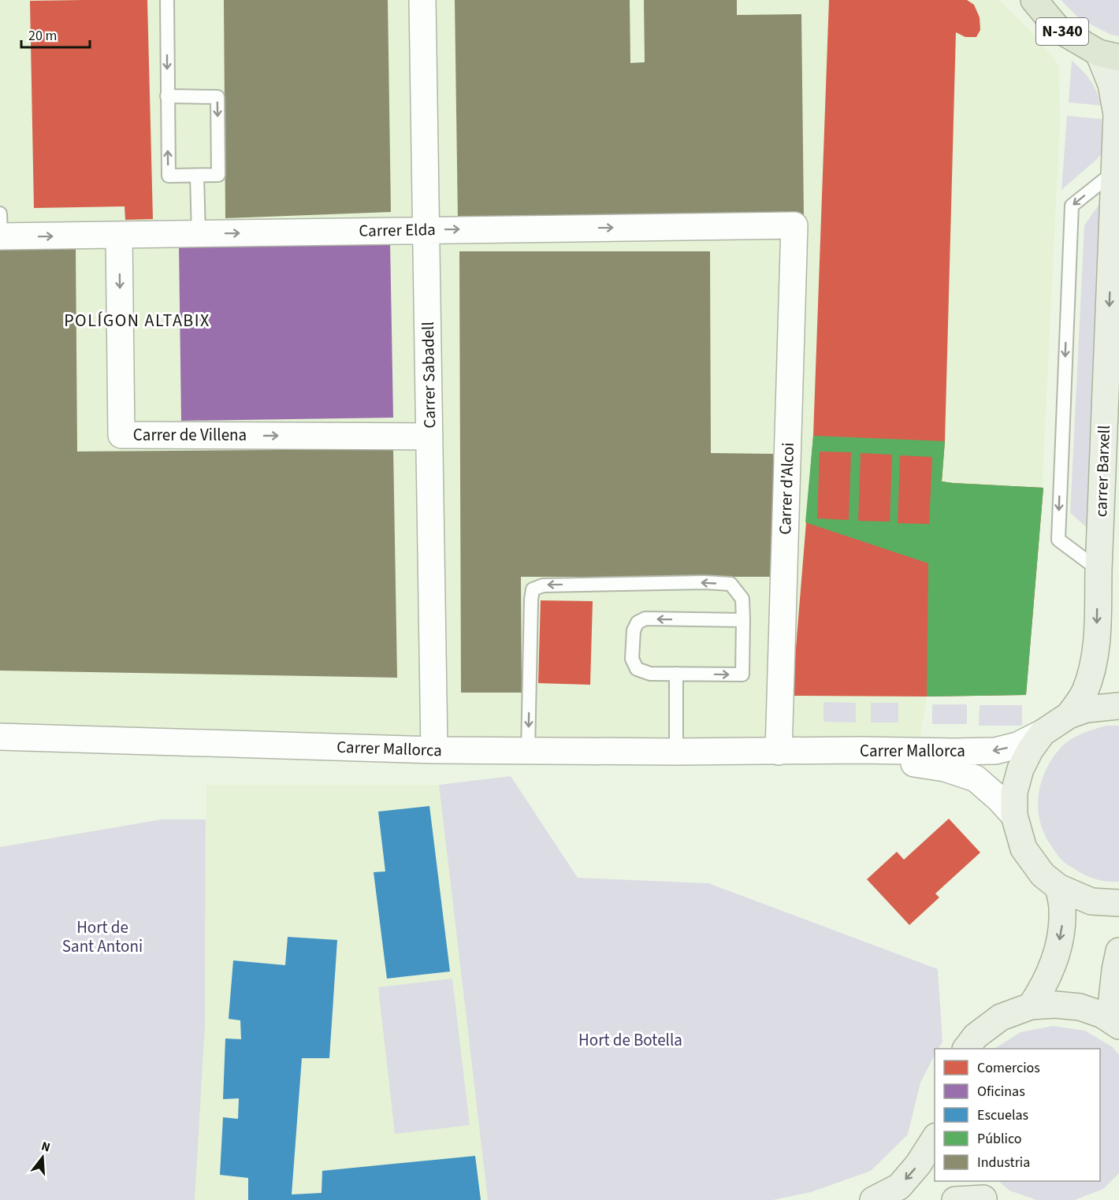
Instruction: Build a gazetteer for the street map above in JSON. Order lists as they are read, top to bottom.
{
  "streets": {
    "highway": ["N-340"],
    "main road": ["carrer Barxell"],
    "street": [
      "Carrer Elda",
      "Carrer Sabadell",
      "Carrer de Villena",
      "Carrer d'Alcoi",
      "Carrer Mallorca"
    ]
  },
  "crossings": [
    ["N-340", "carrer Barxell"],
    ["Carrer Elda", "Carrer Sabadell"],
    ["Carrer Elda", "Carrer de Villena"],
    ["Carrer Elda", "Carrer d'Alcoi"],
    ["Carrer Sabadell", "Carrer de Villena"],
    ["Carrer Sabadell", "Carrer Mallorca"],
    ["Carrer d'Alcoi", "Carrer Mallorca"]
  ],
  "one_way": ["Carrer Elda", "carrer Barxell"],
  "districts": ["POLÍGON ALTABIX"],
  "parks": ["Hort de Sant Antoni", "Hort de Botella"],
  "legend": [
    "Comercios",
    "Oficinas",
    "Escuelas",
    "Público",
    "Industria"
  ],
  "scale_bar": "20 m",
  "north": "top"
}
